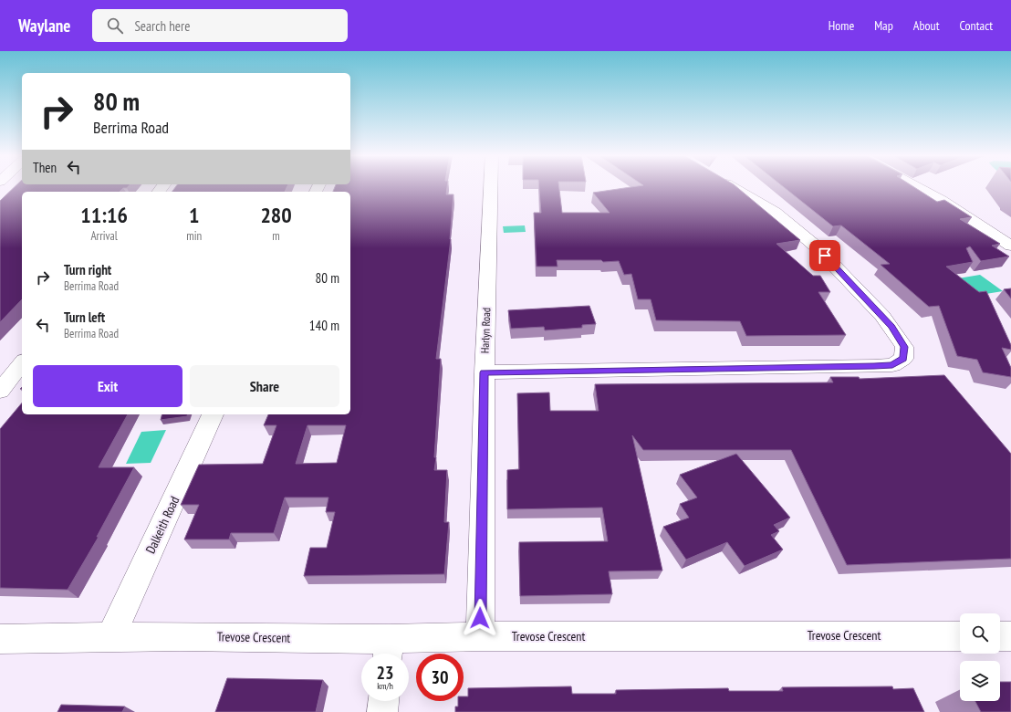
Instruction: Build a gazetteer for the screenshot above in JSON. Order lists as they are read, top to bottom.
{
  "streets": {
    "street": ["Harlyn Road", "Dalkeith Road", "Trevose Crescent"]
  },
  "crossings": [
    ["Harlyn Road", "Trevose Crescent"],
    ["Dalkeith Road", "Trevose Crescent"]
  ],
  "page": {
    "header": "Waylane",
    "search": "Search here",
    "nav": [
      "Home",
      "Map",
      "About",
      "Contact"
    ],
    "turn": ["80 m", "Berrima Road"],
    "then": "Then",
    "eta": [
      "11:16",
      "Arrival",
      "1",
      "min",
      "280",
      "m"
    ],
    "list": [
      {
        "name": "Turn right",
        "note": "Berrima Road",
        "value": "80 m"
      },
      {
        "name": "Turn left",
        "note": "Berrima Road",
        "value": "140 m"
      }
    ],
    "buttons": ["Exit", "Share"],
    "speed": "23 km/h",
    "limit": "30"
  }
}
